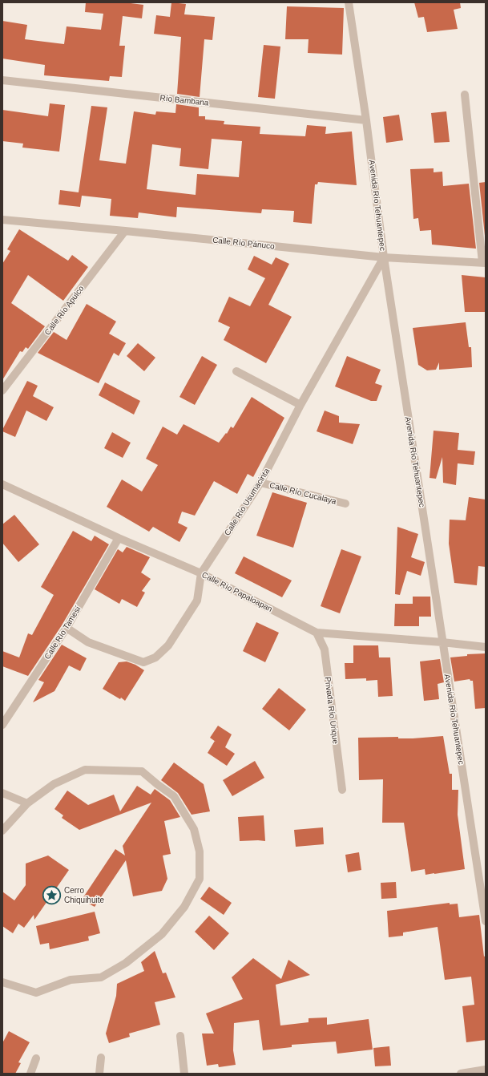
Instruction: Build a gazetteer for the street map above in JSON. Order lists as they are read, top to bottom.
{
  "streets": {
    "street": [
      "Río Bambana",
      "Avenida Río Tehuantepec",
      "Calle Río Pánuco",
      "Calle Río Apulco",
      "Calle Río Cucalaya",
      "Calle Río Usumacinta",
      "Calle Río Papaloapan",
      "Calle Río Tamesí",
      "Privada Río Urique"
    ]
  },
  "crossings": [
    ["Río Bambana", "Avenida Río Tehuantepec"],
    ["Avenida Río Tehuantepec", "Calle Río Pánuco"],
    ["Avenida Río Tehuantepec", "Calle Río Usumacinta"],
    ["Avenida Río Tehuantepec", "Calle Río Papaloapan"],
    ["Calle Río Pánuco", "Calle Río Apulco"],
    ["Calle Río Pánuco", "Calle Río Usumacinta"],
    ["Calle Río Cucalaya", "Calle Río Usumacinta"],
    ["Calle Río Usumacinta", "Calle Río Papaloapan"],
    ["Calle Río Usumacinta", "Calle Río Tamesí"],
    ["Calle Río Papaloapan", "Calle Río Tamesí"],
    ["Calle Río Papaloapan", "Privada Río Urique"]
  ],
  "places": {
    "place": ["Cerro Chiquihuite"]
  }
}
